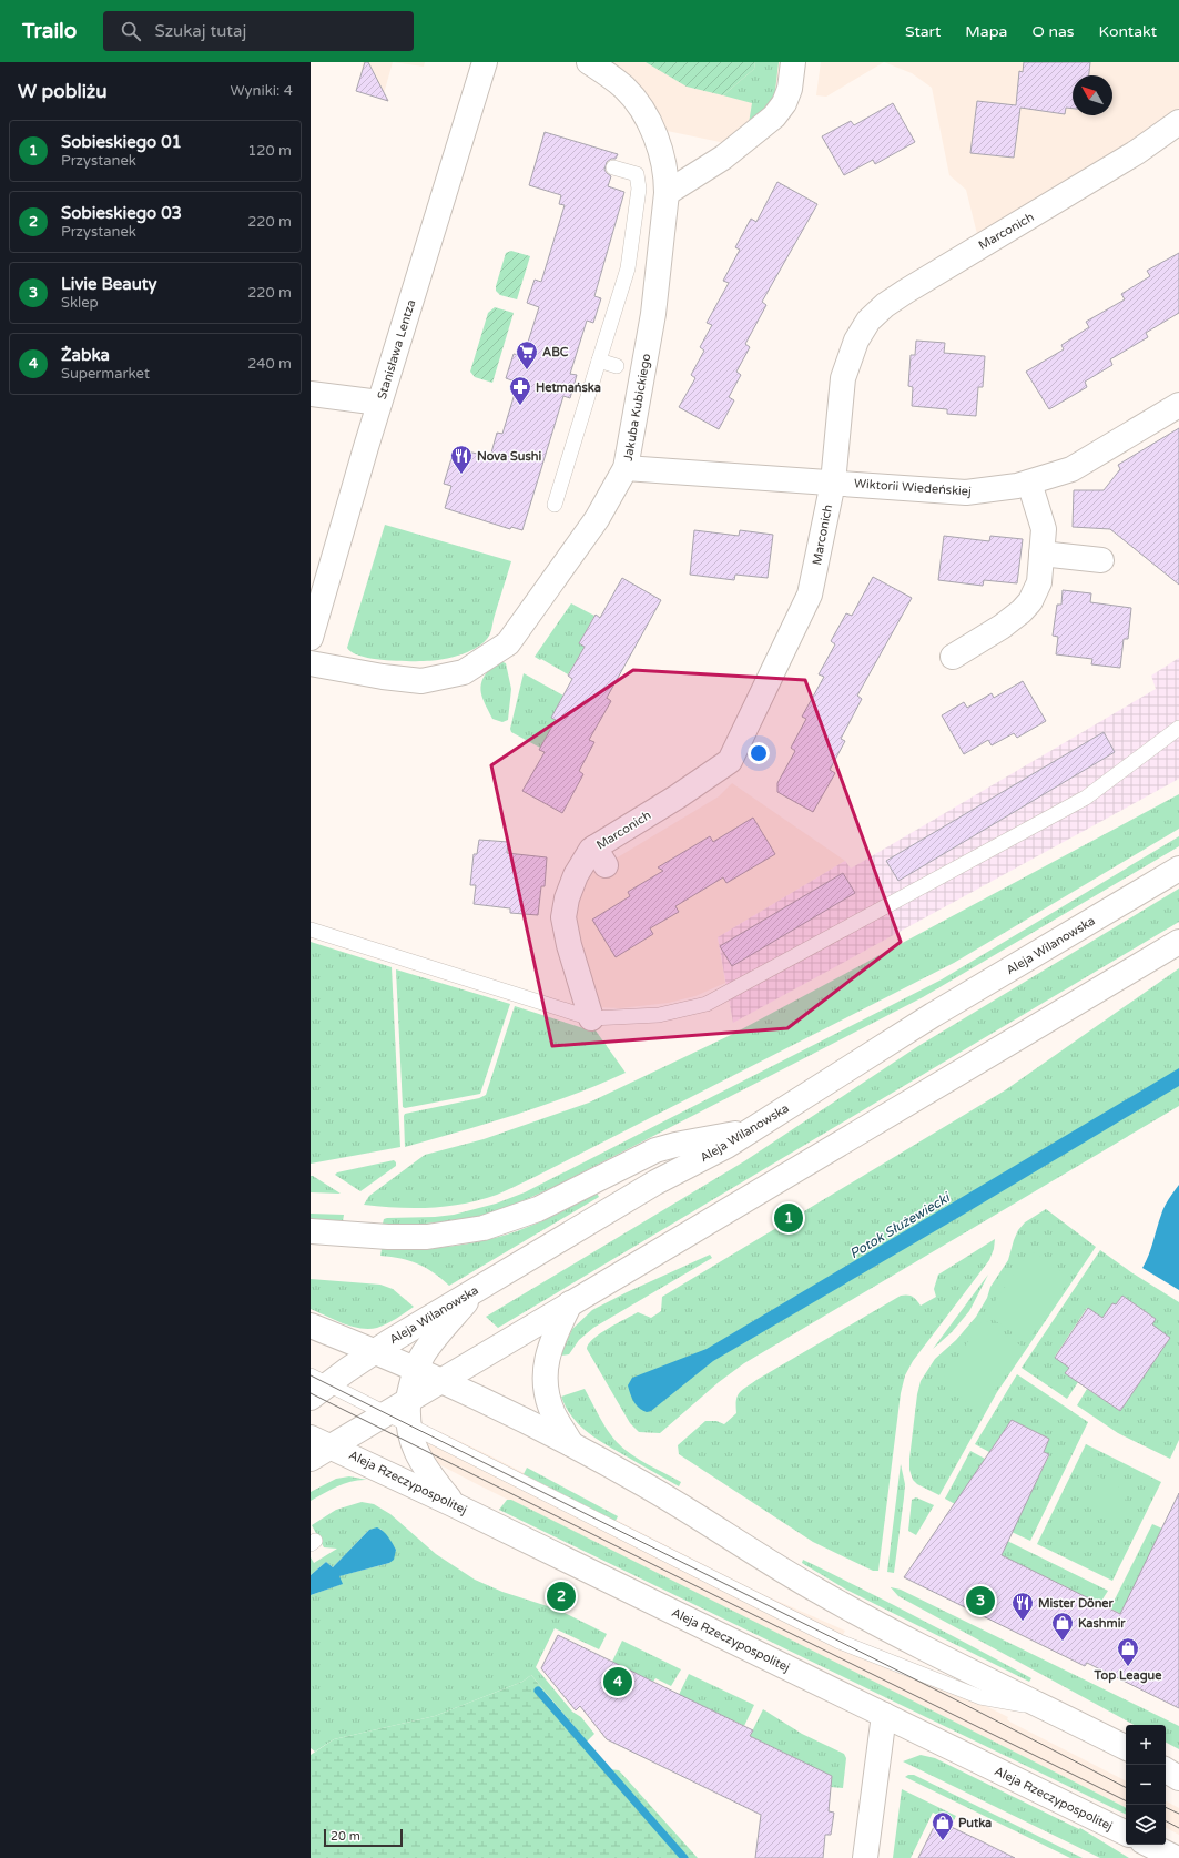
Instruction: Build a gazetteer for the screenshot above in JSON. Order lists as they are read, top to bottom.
{
  "streets": {
    "street": [
      "Marconich",
      "Stanisława Lentza",
      "Jakuba Kubickiego",
      "Wiktorii Wiedeńskiej",
      "Aleja Wilanowska",
      "Aleja Rzeczypospolitej"
    ]
  },
  "crossings": [
    ["Marconich", "Wiktorii Wiedeńskiej"],
    ["Jakuba Kubickiego", "Wiktorii Wiedeńskiej"]
  ],
  "water": ["Potok Służewiecki"],
  "places": {
    "supermarket": ["ABC"],
    "pharmacy": ["Hetmańska"],
    "restaurant": ["Nova Sushi", "Mister Döner"],
    "shop": ["Kashmir", "Top League", "Putka"]
  },
  "scale_bar": "20 m",
  "north": "top left",
  "page": {
    "header": "Trailo",
    "search": "Szukaj tutaj",
    "nav": [
      "Start",
      "Mapa",
      "O nas",
      "Kontakt"
    ],
    "heading": ["W pobliżu", "Wyniki: 4"],
    "list": [
      {
        "mark": "1",
        "name": "Sobieskiego 01",
        "note": "Przystanek",
        "value": "120 m"
      },
      {
        "mark": "2",
        "name": "Sobieskiego 03",
        "note": "Przystanek",
        "value": "220 m"
      },
      {
        "mark": "3",
        "name": "Livie Beauty",
        "note": "Sklep",
        "value": "220 m"
      },
      {
        "mark": "4",
        "name": "Żabka",
        "note": "Supermarket",
        "value": "240 m"
      }
    ],
    "pins": [
      "1",
      "2",
      "3",
      "4"
    ],
    "map_buttons": ["+", "−"],
    "scale": "20 m"
  }
}
